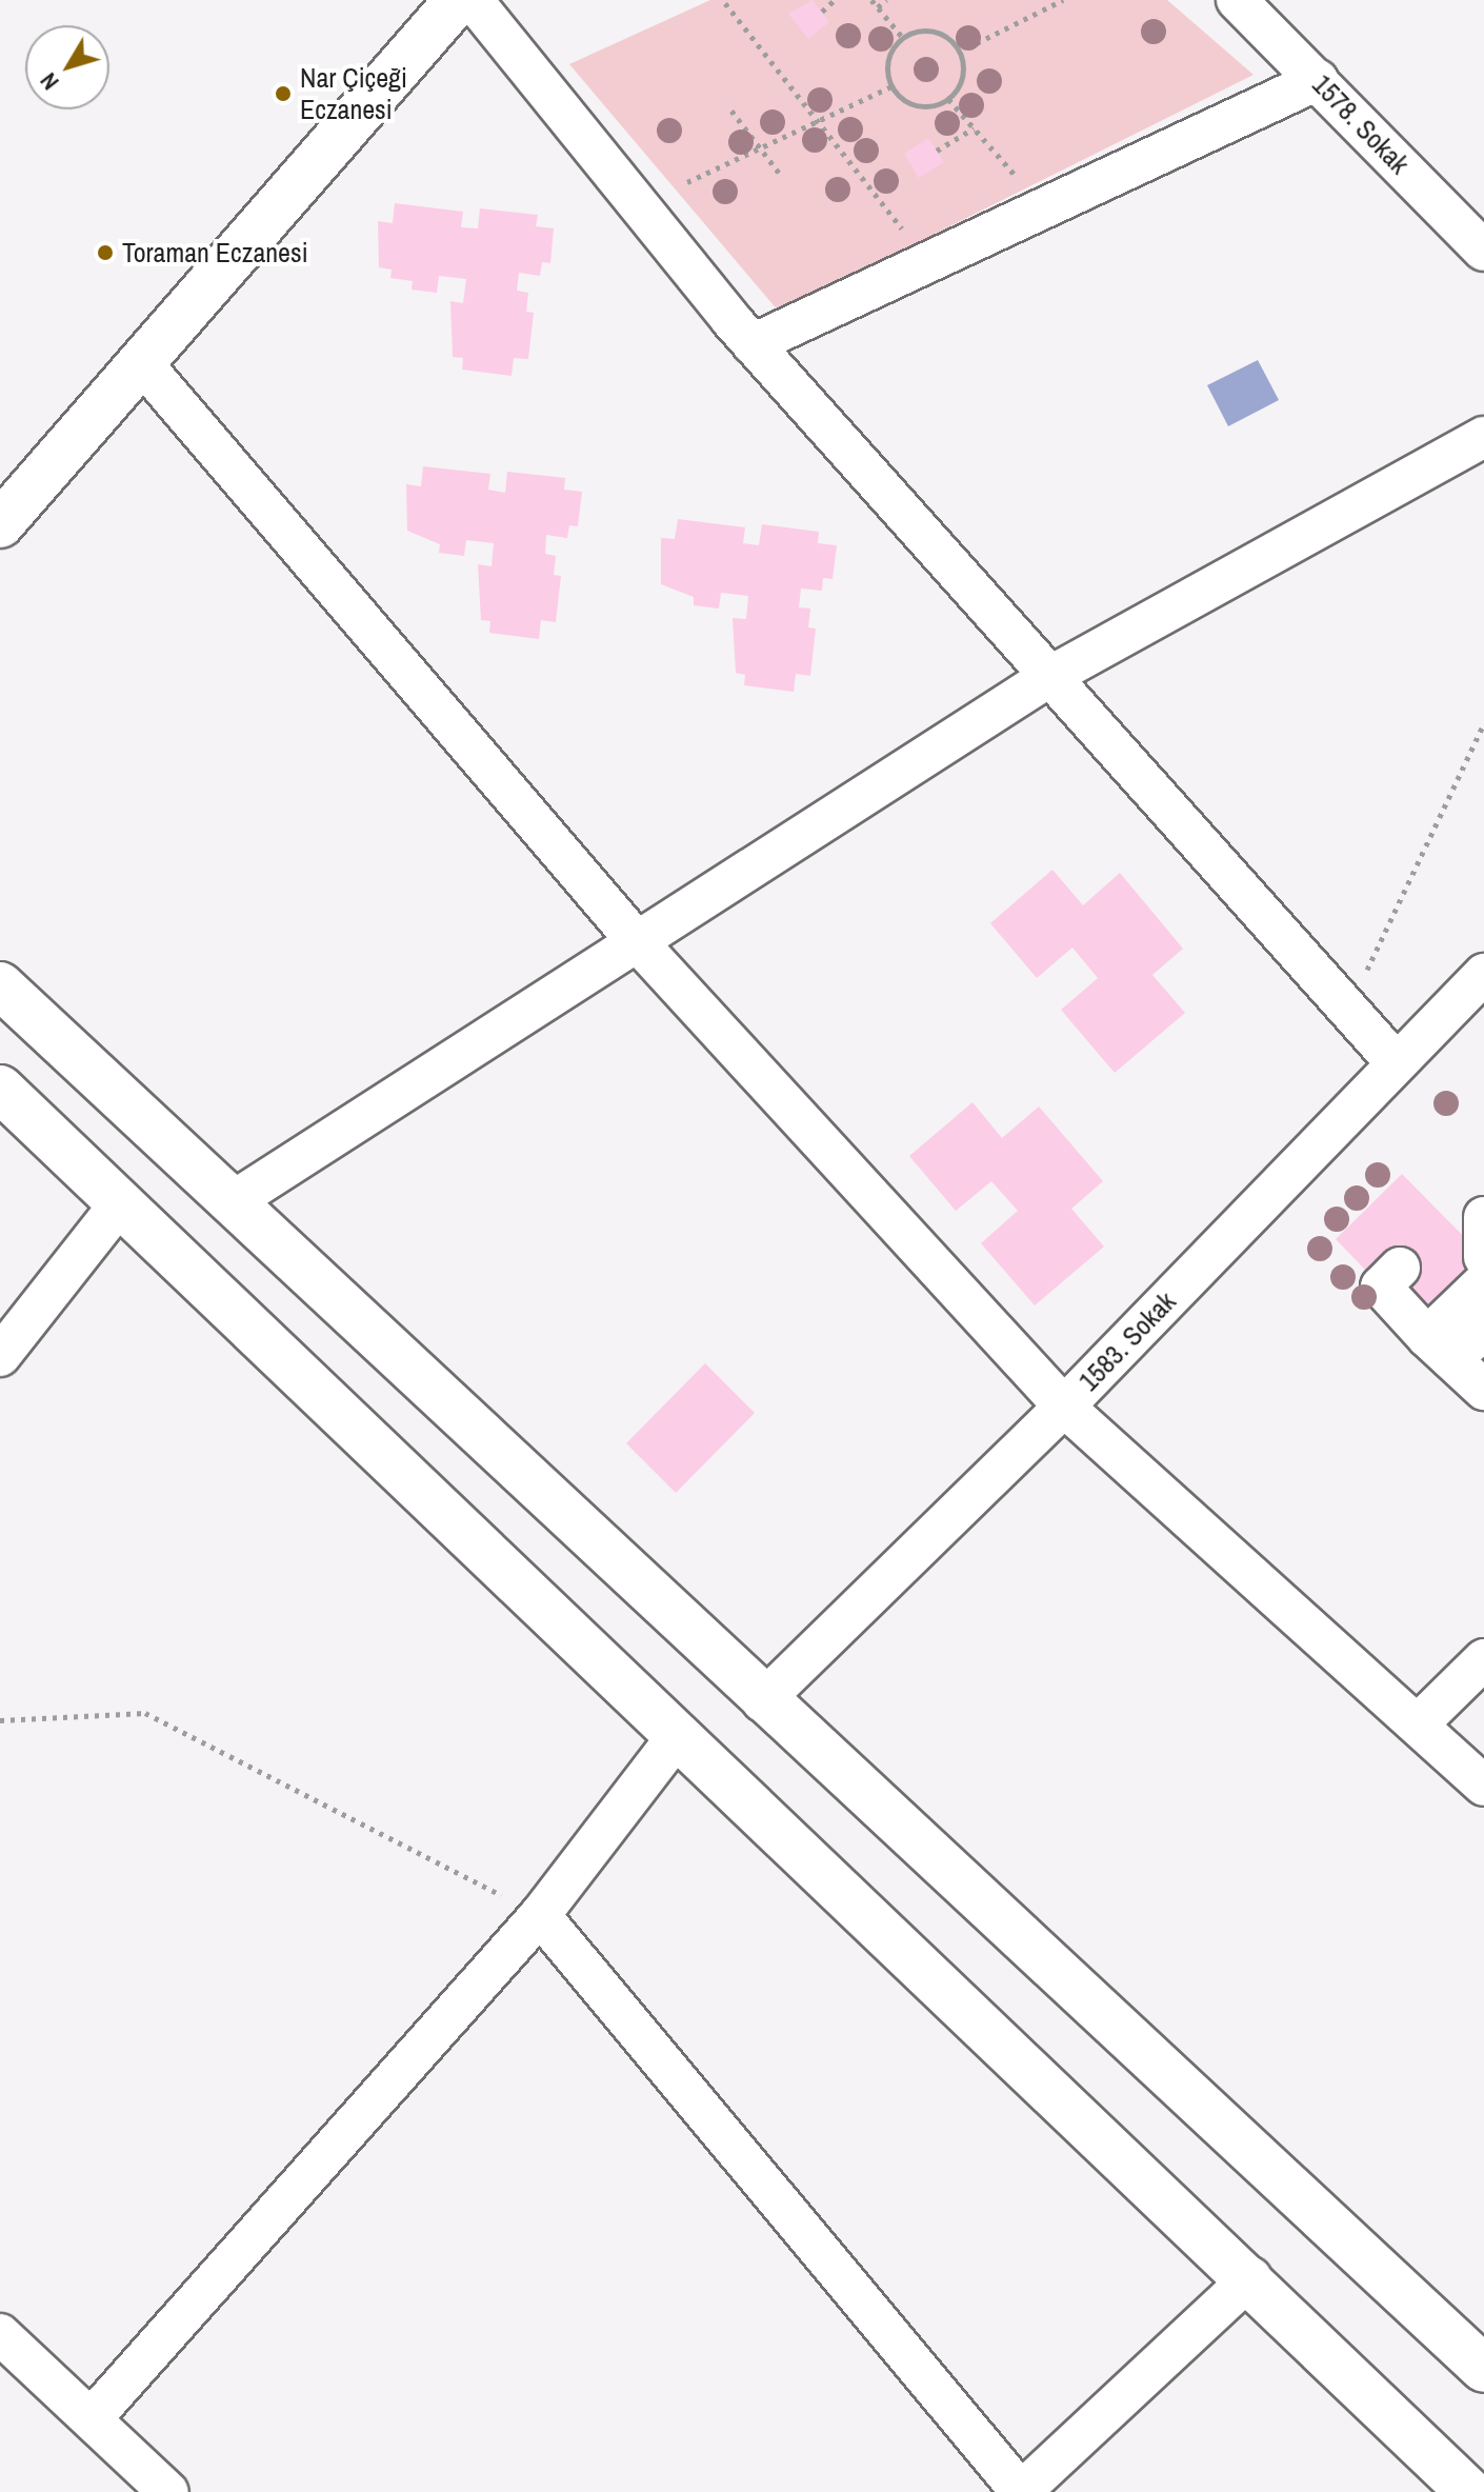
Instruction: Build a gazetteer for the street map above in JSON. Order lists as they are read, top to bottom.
{
  "streets": {
    "street": ["1578. Sokak", "1583. Sokak"]
  },
  "places": ["Nar Çiçeği Eczanesi", "Toraman Eczanesi"],
  "north": "bottom left"
}
